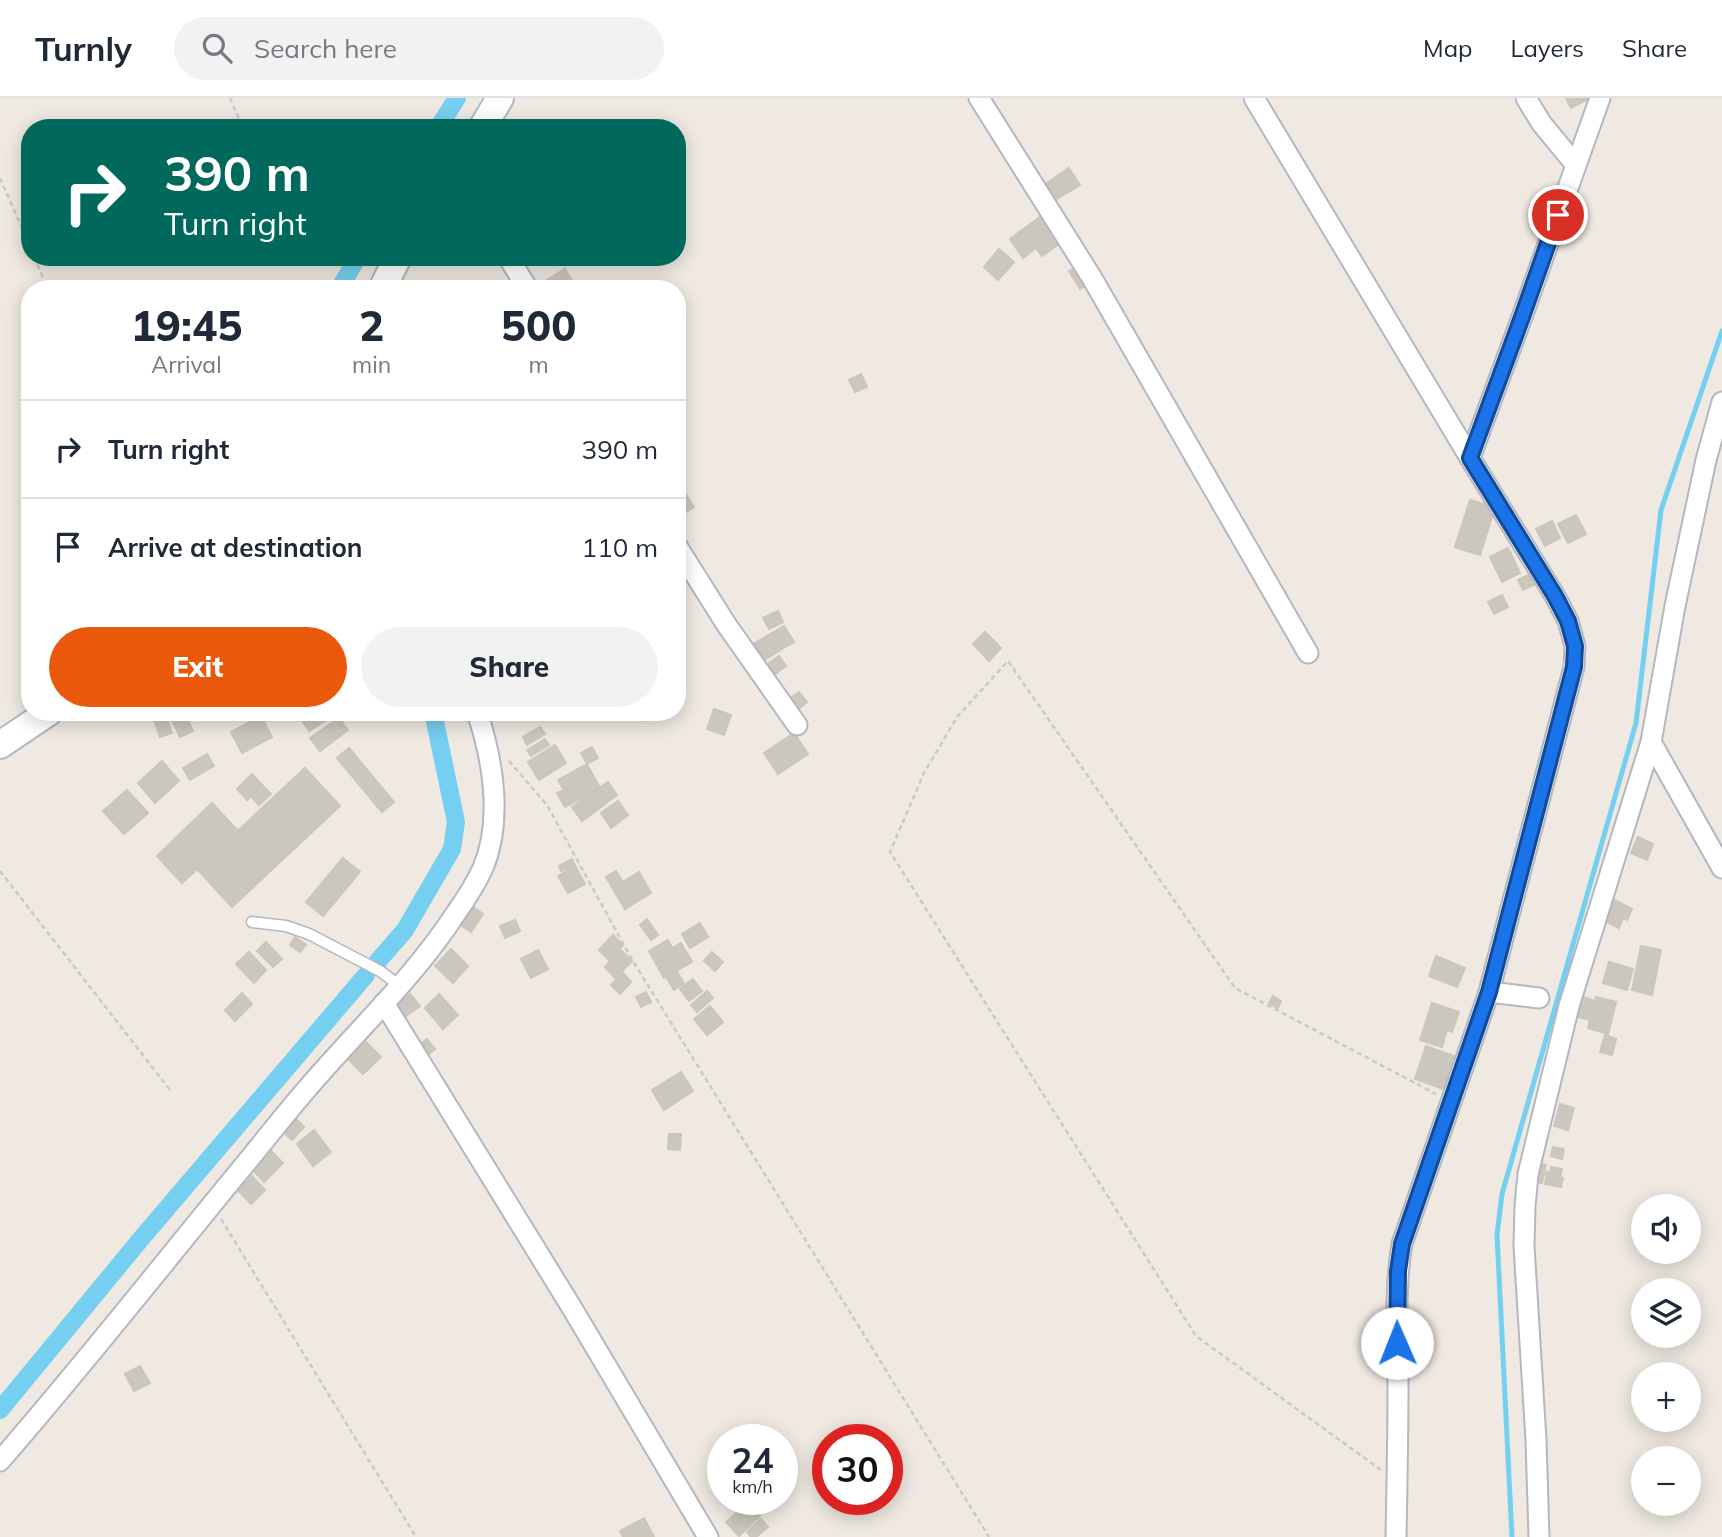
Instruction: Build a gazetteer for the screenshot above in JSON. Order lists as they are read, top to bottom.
{
  "page": {
    "header": "Turnly",
    "search": "Search here",
    "nav": ["Map", "Layers", "Share"],
    "turn": ["390 m", "Turn right"],
    "eta": [
      "19:45",
      "Arrival",
      "2",
      "min",
      "500",
      "m"
    ],
    "list": [
      {
        "name": "Turn right",
        "value": "390 m"
      },
      {
        "name": "Arrive at destination",
        "value": "110 m"
      }
    ],
    "buttons": ["Exit", "Share"],
    "map_buttons": ["+", "−"],
    "speed": "24 km/h",
    "limit": "30"
  }
}
